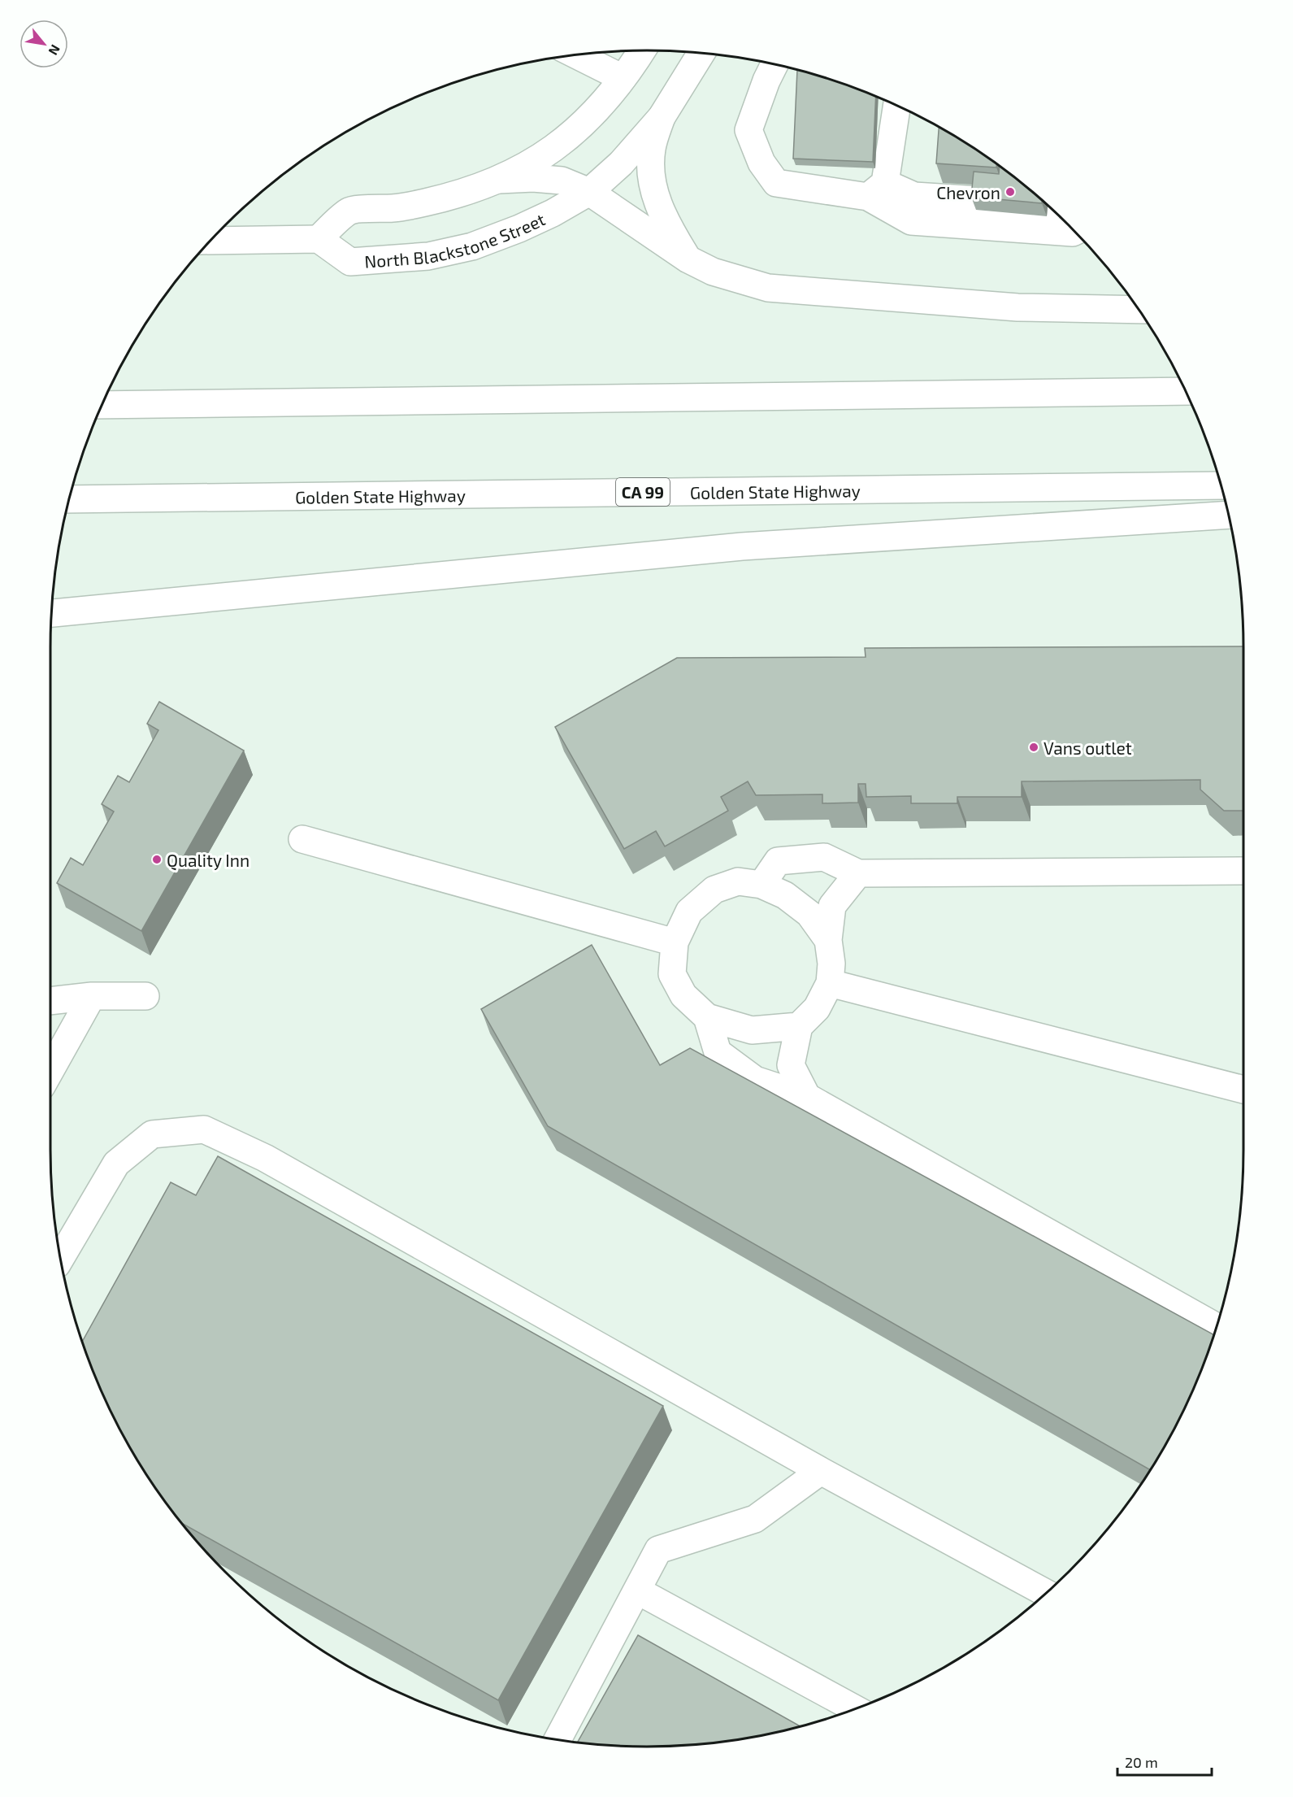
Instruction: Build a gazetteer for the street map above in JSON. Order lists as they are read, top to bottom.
{
  "streets": {
    "main road": ["North Blackstone Street", "Golden State Highway", "CA 99"]
  },
  "places": ["Chevron", "Vans outlet", "Quality Inn"],
  "scale_bar": "20 m",
  "north": "bottom right"
}
